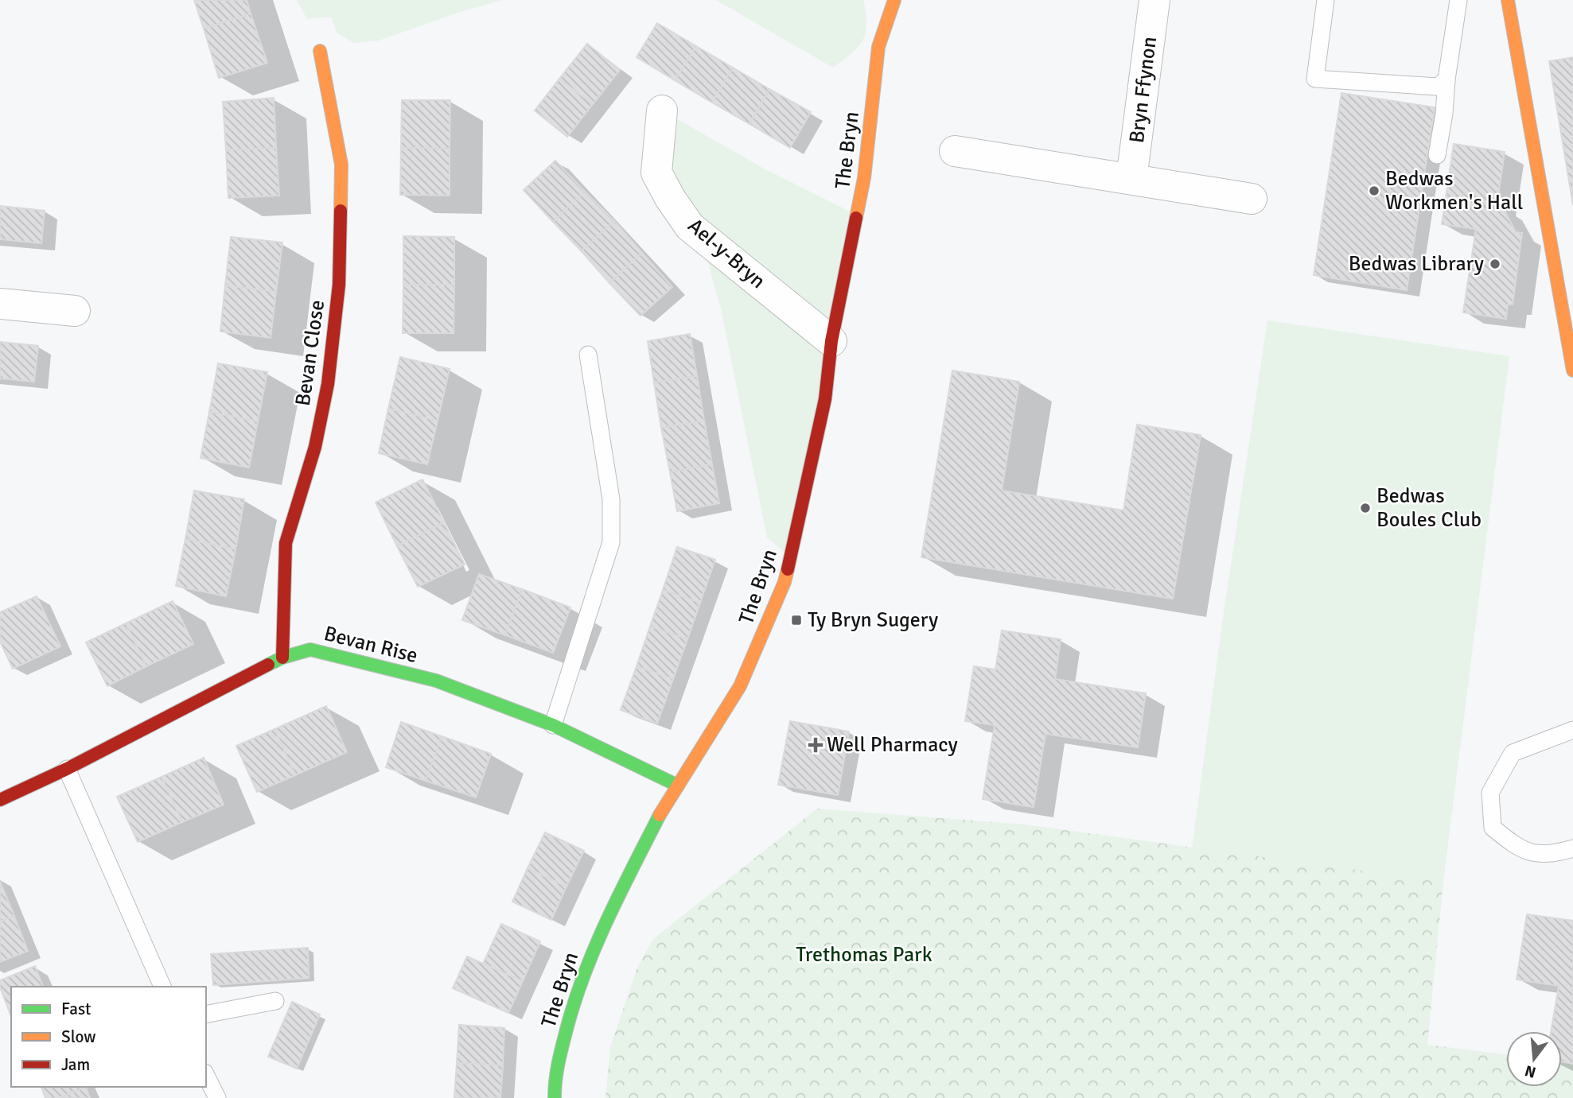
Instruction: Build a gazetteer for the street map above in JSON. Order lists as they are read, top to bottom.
{
  "streets": {
    "street": [
      "Bryn Ffynon",
      "The Bryn",
      "Ael-y-Bryn",
      "Bevan Close",
      "Bevan Rise"
    ]
  },
  "crossings": [
    ["The Bryn", "Ael-y-Bryn"],
    ["The Bryn", "Bevan Rise"],
    ["Bevan Close", "Bevan Rise"]
  ],
  "parks": ["Trethomas Park"],
  "places": {
    "other": ["Bedwas Workmen's Hall", "Bedwas Library", "Bedwas Boules Club"],
    "transit": ["Ty Bryn Sugery"],
    "health": ["Well Pharmacy"]
  },
  "legend": ["Fast", "Slow", "Jam"],
  "north": "bottom"
}
